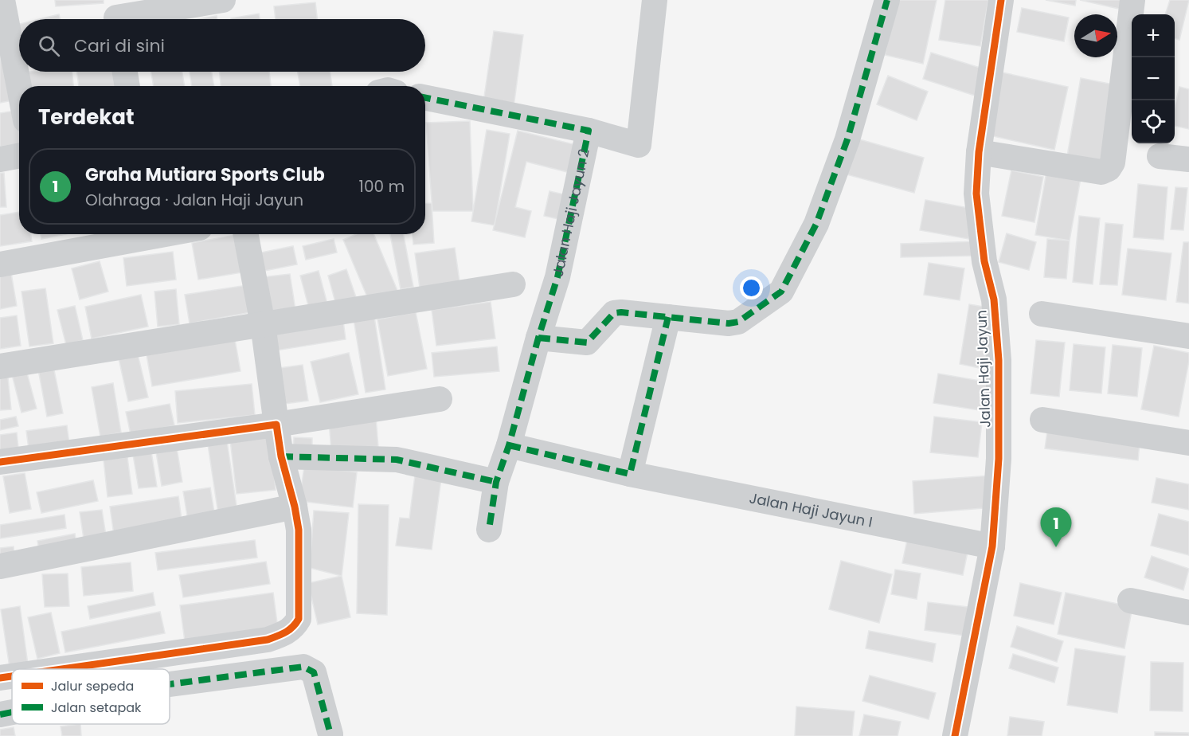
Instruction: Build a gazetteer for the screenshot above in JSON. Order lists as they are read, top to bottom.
{
  "streets": {
    "street": ["Jalan Haji Jayun 2", "Jalan Haji Jayun", "Jalan Haji Jayun I"]
  },
  "crossings": [
    ["Jalan Haji Jayun 2", "Jalan Haji Jayun I"],
    ["Jalan Haji Jayun", "Jalan Haji Jayun I"]
  ],
  "legend": ["Jalur sepeda", "Jalan setapak"],
  "north": "right",
  "page": {
    "map_buttons": ["+", "−"],
    "search": "Cari di sini",
    "heading": "Terdekat",
    "list": [
      {
        "mark": "1",
        "name": "Graha Mutiara Sports Club",
        "note": "Olahraga · Jalan Haji Jayun",
        "value": "100 m"
      }
    ],
    "pins": "1"
  }
}
